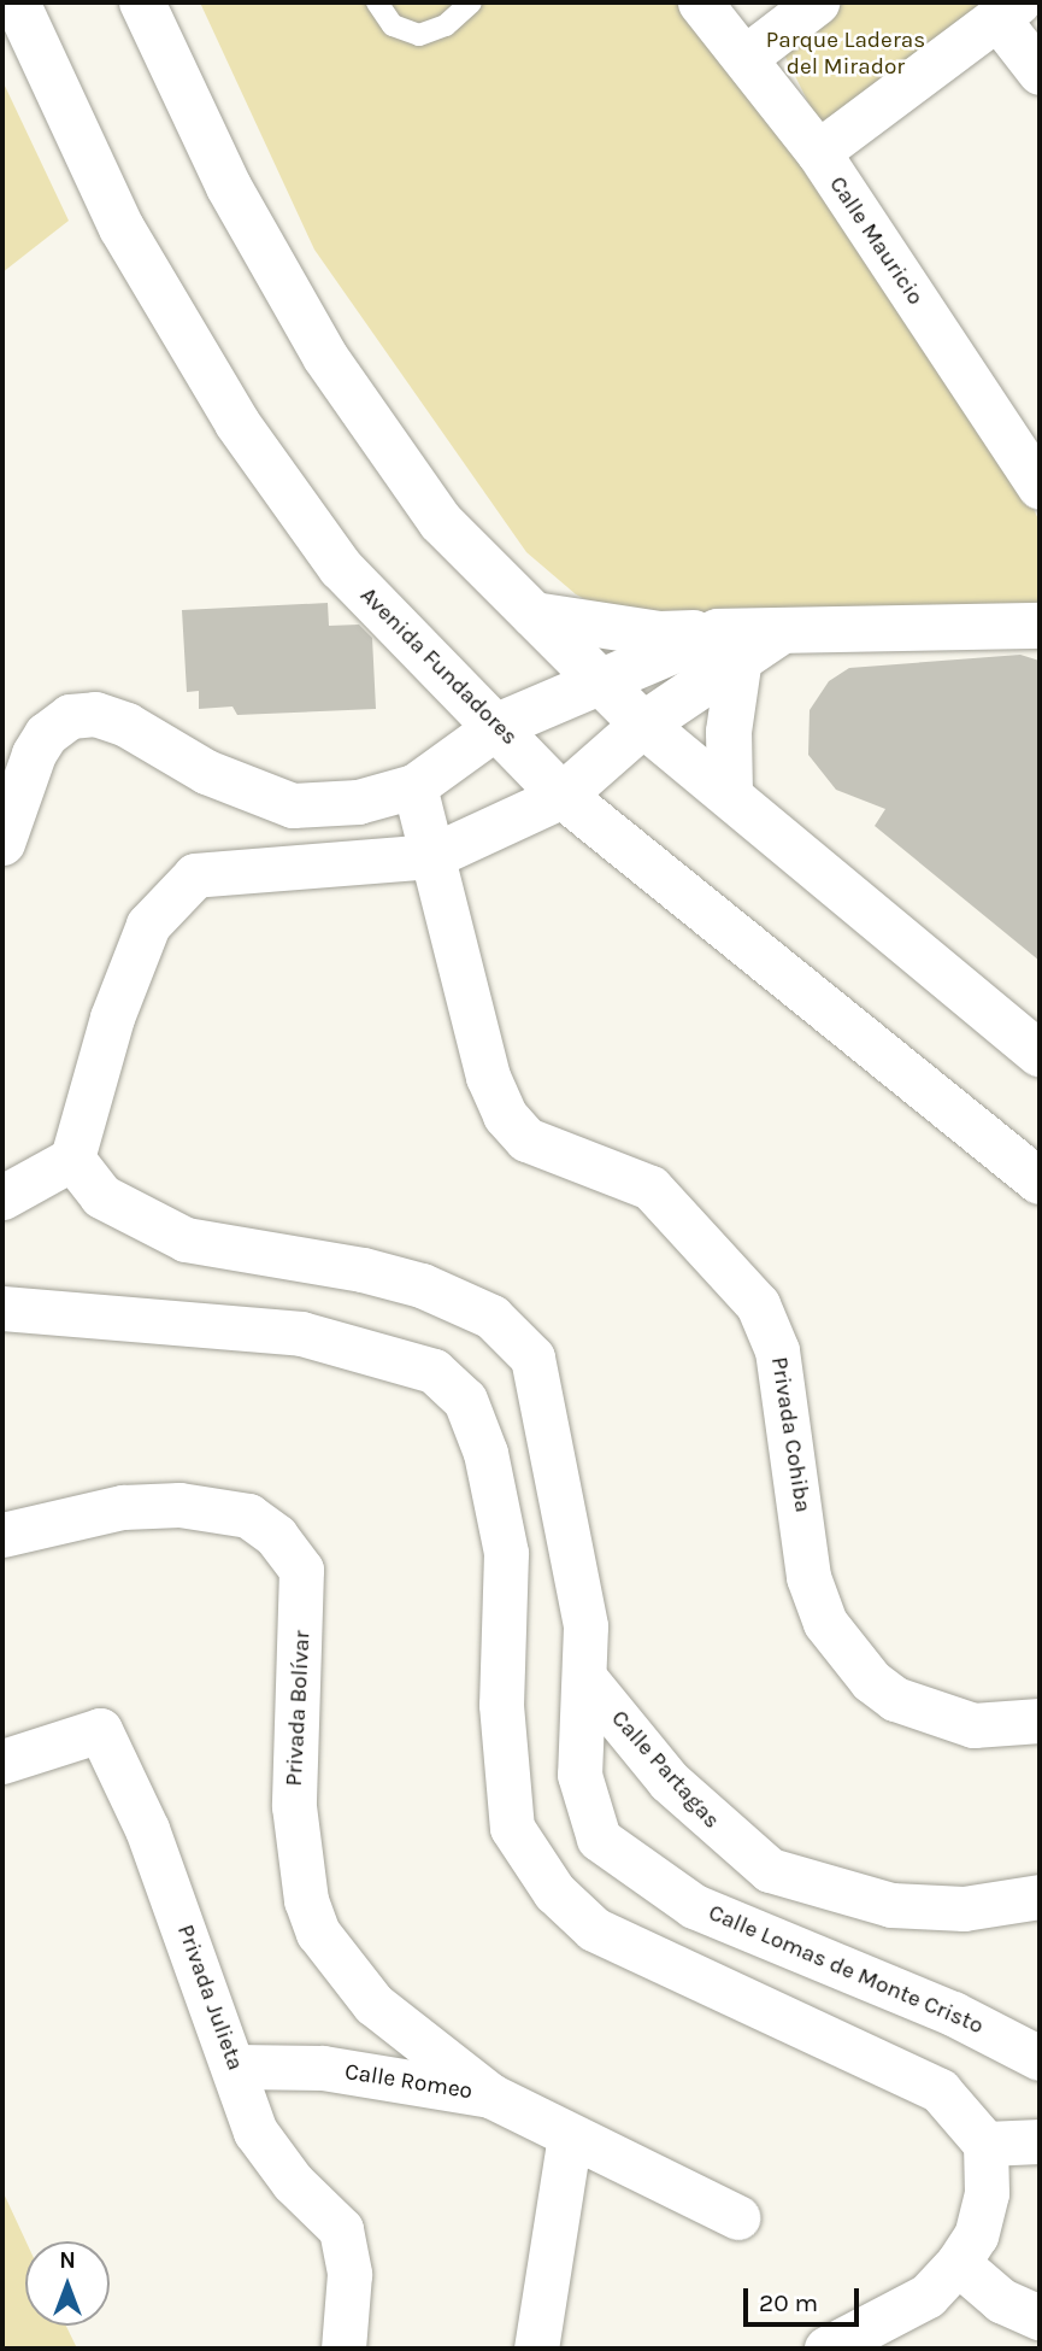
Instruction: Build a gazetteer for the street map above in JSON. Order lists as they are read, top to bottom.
{
  "streets": {
    "main road": ["Avenida Fundadores"],
    "street": [
      "Calle Mauricio",
      "Privada Cohiba",
      "Privada Bolívar",
      "Calle Partagas",
      "Calle Lomas de Monte Cristo",
      "Privada Julieta",
      "Calle Romeo"
    ]
  },
  "crossings": [
    ["Privada Bolívar", "Calle Romeo"],
    ["Calle Partagas", "Calle Lomas de Monte Cristo"],
    ["Privada Julieta", "Calle Romeo"]
  ],
  "parks": ["Parque Laderas del Mirador"],
  "scale_bar": "20 m",
  "north": "top"
}
